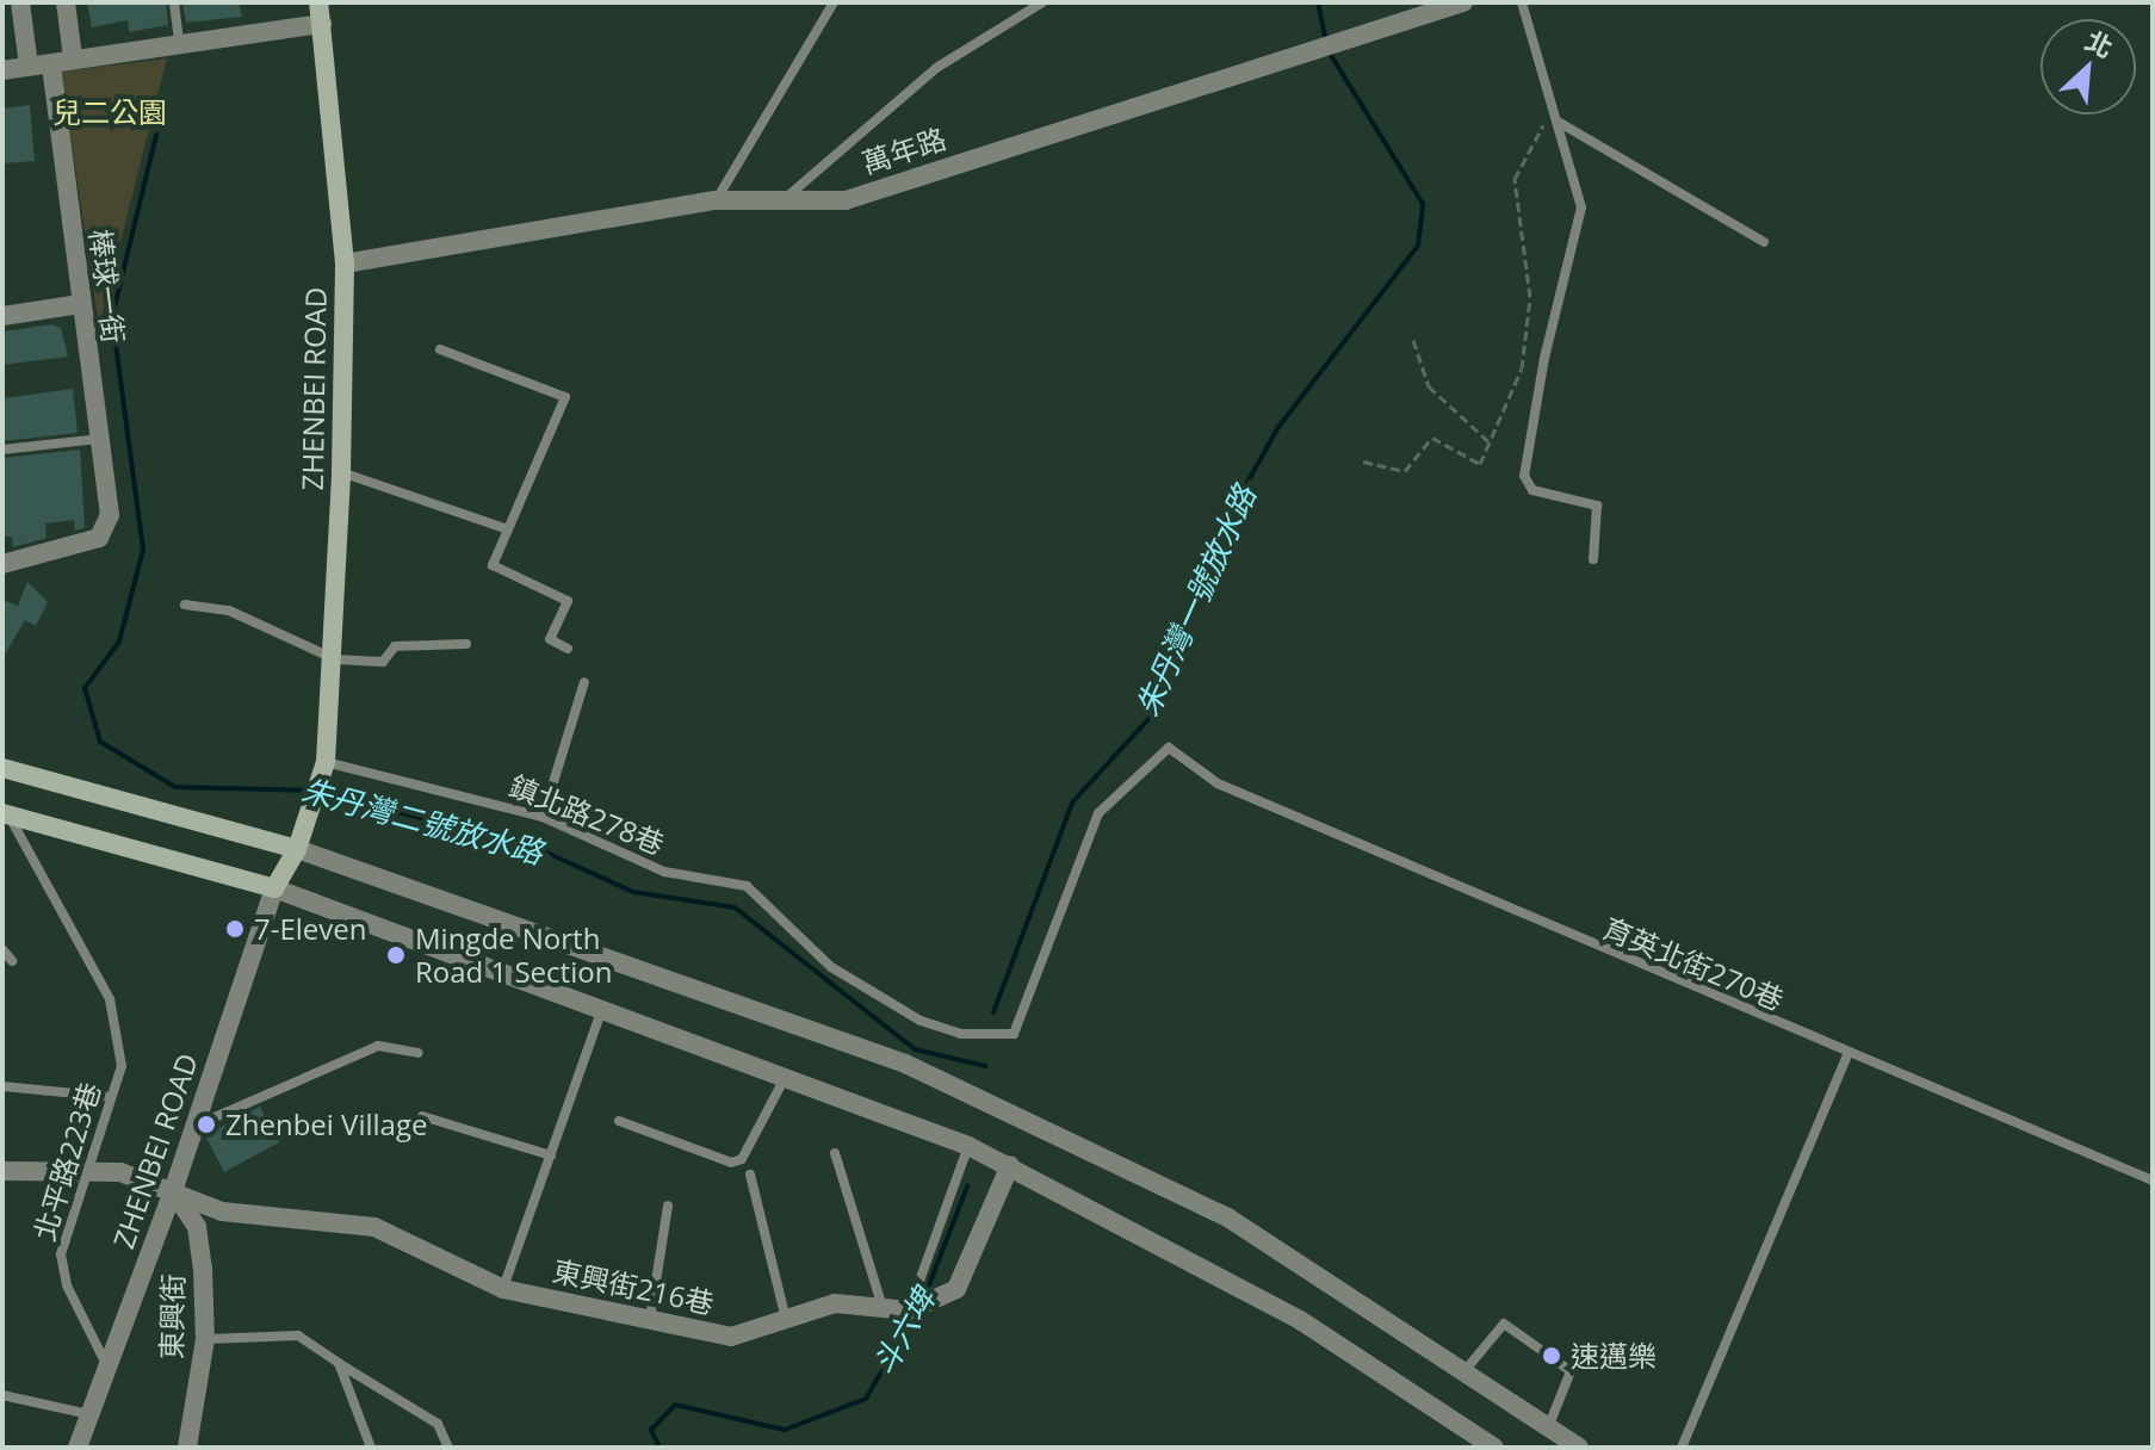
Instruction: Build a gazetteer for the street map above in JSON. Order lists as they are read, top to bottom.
{
  "streets": {
    "main road": ["ZHENBEI ROAD"],
    "street": [
      "萬年路",
      "棒球一街",
      "東興街216巷",
      "東興街"
    ],
    "lane": ["鎮北路278巷", "育英北街270巷", "北平路223巷"]
  },
  "crossings": [
    ["萬年路", "ZHENBEI ROAD"],
    ["ZHENBEI ROAD", "鎮北路278巷"],
    ["ZHENBEI ROAD", "北平路223巷"],
    ["ZHENBEI ROAD", "東興街216巷"],
    ["ZHENBEI ROAD", "東興街"],
    ["鎮北路278巷", "育英北街270巷"],
    ["北平路223巷", "東興街216巷"],
    ["東興街216巷", "東興街"]
  ],
  "water": ["朱丹灣一號放水路", "朱丹灣二號放水路", "斗六埤"],
  "parks": ["兒二公園"],
  "places": [
    "7-Eleven",
    "Mingde North Road 1 Section",
    "Zhenbei Village",
    "速邁樂"
  ],
  "north": "top right"
}
